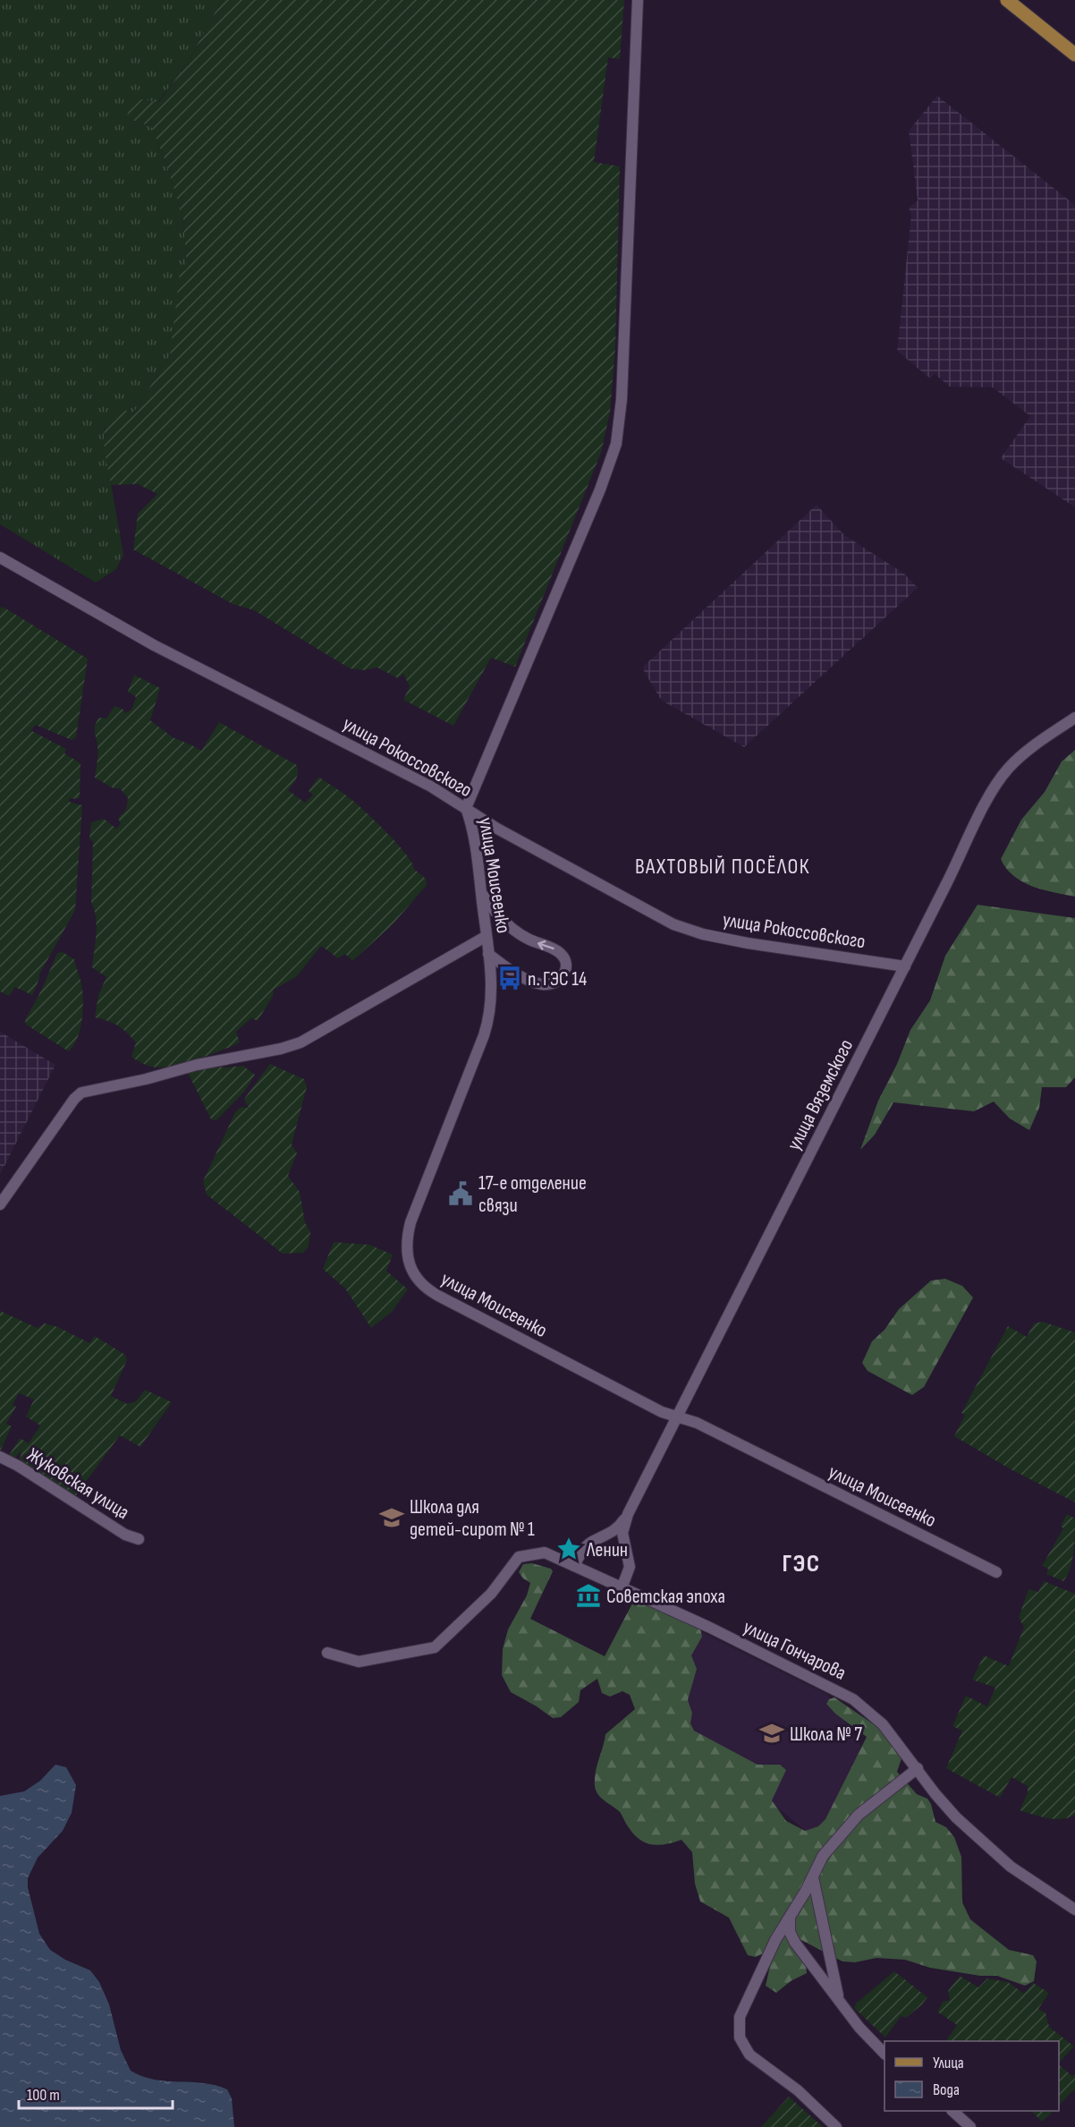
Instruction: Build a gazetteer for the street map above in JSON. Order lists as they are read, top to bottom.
{
  "streets": {
    "street": [
      "улица Рокоссовского",
      "улица Моисеенко",
      "улица Вяземского",
      "Жуковская улица",
      "улица Гончарова"
    ]
  },
  "crossings": [
    ["улица Рокоссовского", "улица Моисеенко"],
    ["улица Рокоссовского", "улица Вяземского"],
    ["улица Моисеенко", "улица Вяземского"]
  ],
  "districts": ["ВАХТОВЫЙ ПОСЁЛОК", "ГЭС"],
  "places": {
    "bus stop": ["п. ГЭС 14"],
    "public building": ["17-е отделение связи"],
    "school or university": ["Школа для детей-сирот № 1", "Школа № 7"],
    "place": ["Ленин"],
    "museum": ["Советская эпоха"]
  },
  "legend": ["Улица", "Вода"],
  "scale_bar": "100 m"
}
